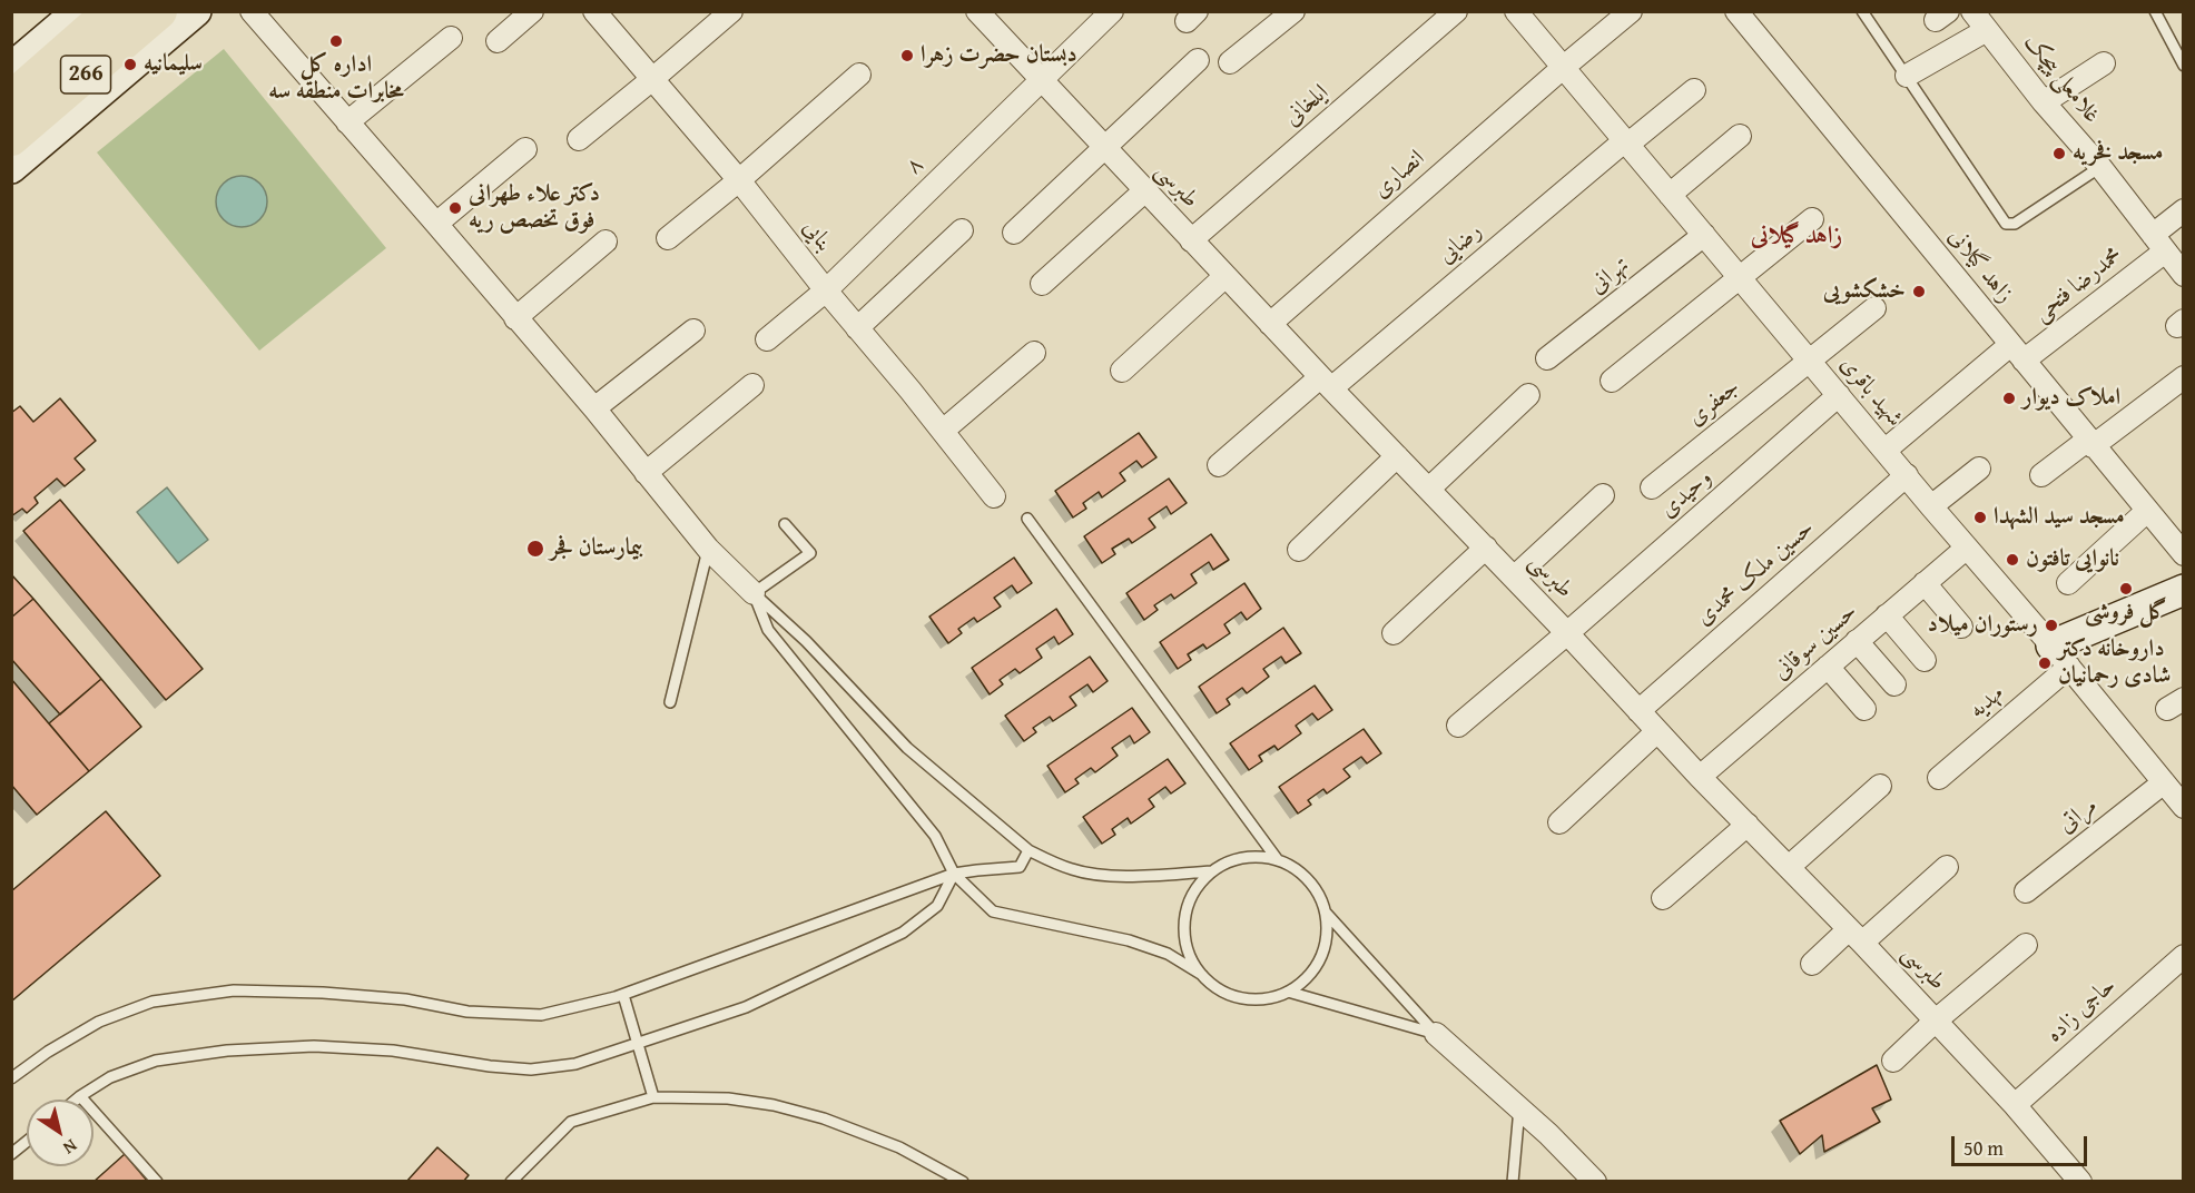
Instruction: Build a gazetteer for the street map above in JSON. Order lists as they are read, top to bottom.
{
  "streets": {
    "main road": ["266"],
    "street": [
      "غلامعلی پیچک",
      "ایلخانی",
      "۸",
      "انصاری",
      "طبرسی",
      "بنایی",
      "رضایی",
      "زاهد گیلانی",
      "تهرانی",
      "محمدرضا فتحی",
      "شهید باقری",
      "جعفری",
      "وحیدی",
      "حسین ملک محمدی",
      "حسین سوقانی",
      "مهدیه",
      "مراتی",
      "حاجی زاده"
    ]
  },
  "crossings": [
    ["غلامعلی پیچک", "محمدرضا فتحی"],
    ["ایلخانی", "طبرسی"],
    ["۸", "طبرسی"],
    ["۸", "بنایی"],
    ["انصاری", "طبرسی"],
    ["انصاری", "شهید باقری"],
    ["طبرسی", "رضایی"],
    ["طبرسی", "وحیدی"],
    ["طبرسی", "حسین ملک محمدی"],
    ["طبرسی", "حسین سوقانی"],
    ["طبرسی", "حاجی زاده"],
    ["رضایی", "شهید باقری"],
    ["زاهد گیلانی", "محمدرضا فتحی"],
    ["تهرانی", "شهید باقری"],
    ["محمدرضا فتحی", "شهید باقری"],
    ["شهید باقری", "جعفری"],
    ["شهید باقری", "وحیدی"],
    ["شهید باقری", "حسین ملک محمدی"],
    ["شهید باقری", "حسین سوقانی"],
    ["شهید باقری", "مهدیه"],
    ["شهید باقری", "مراتی"]
  ],
  "districts": ["زاهد گیلانی"],
  "places": [
    "اداره کل مخابرات منطقه سه",
    "دبستان حضرت زهرا",
    "سلیمانیه",
    "مسجد فخریه",
    "دکتر علاء طهرانی فوق تخصص ریه",
    "خشکشویی",
    "املاک دیوار",
    "مسجد سید الشهدا",
    "بیمارستان فجر",
    "نانوایی تافتون",
    "گل فروشی",
    "رستوران میلاد",
    "داروخانه دکتر شادی رحمانیان"
  ],
  "scale_bar": "50 m",
  "north": "bottom right"
}
